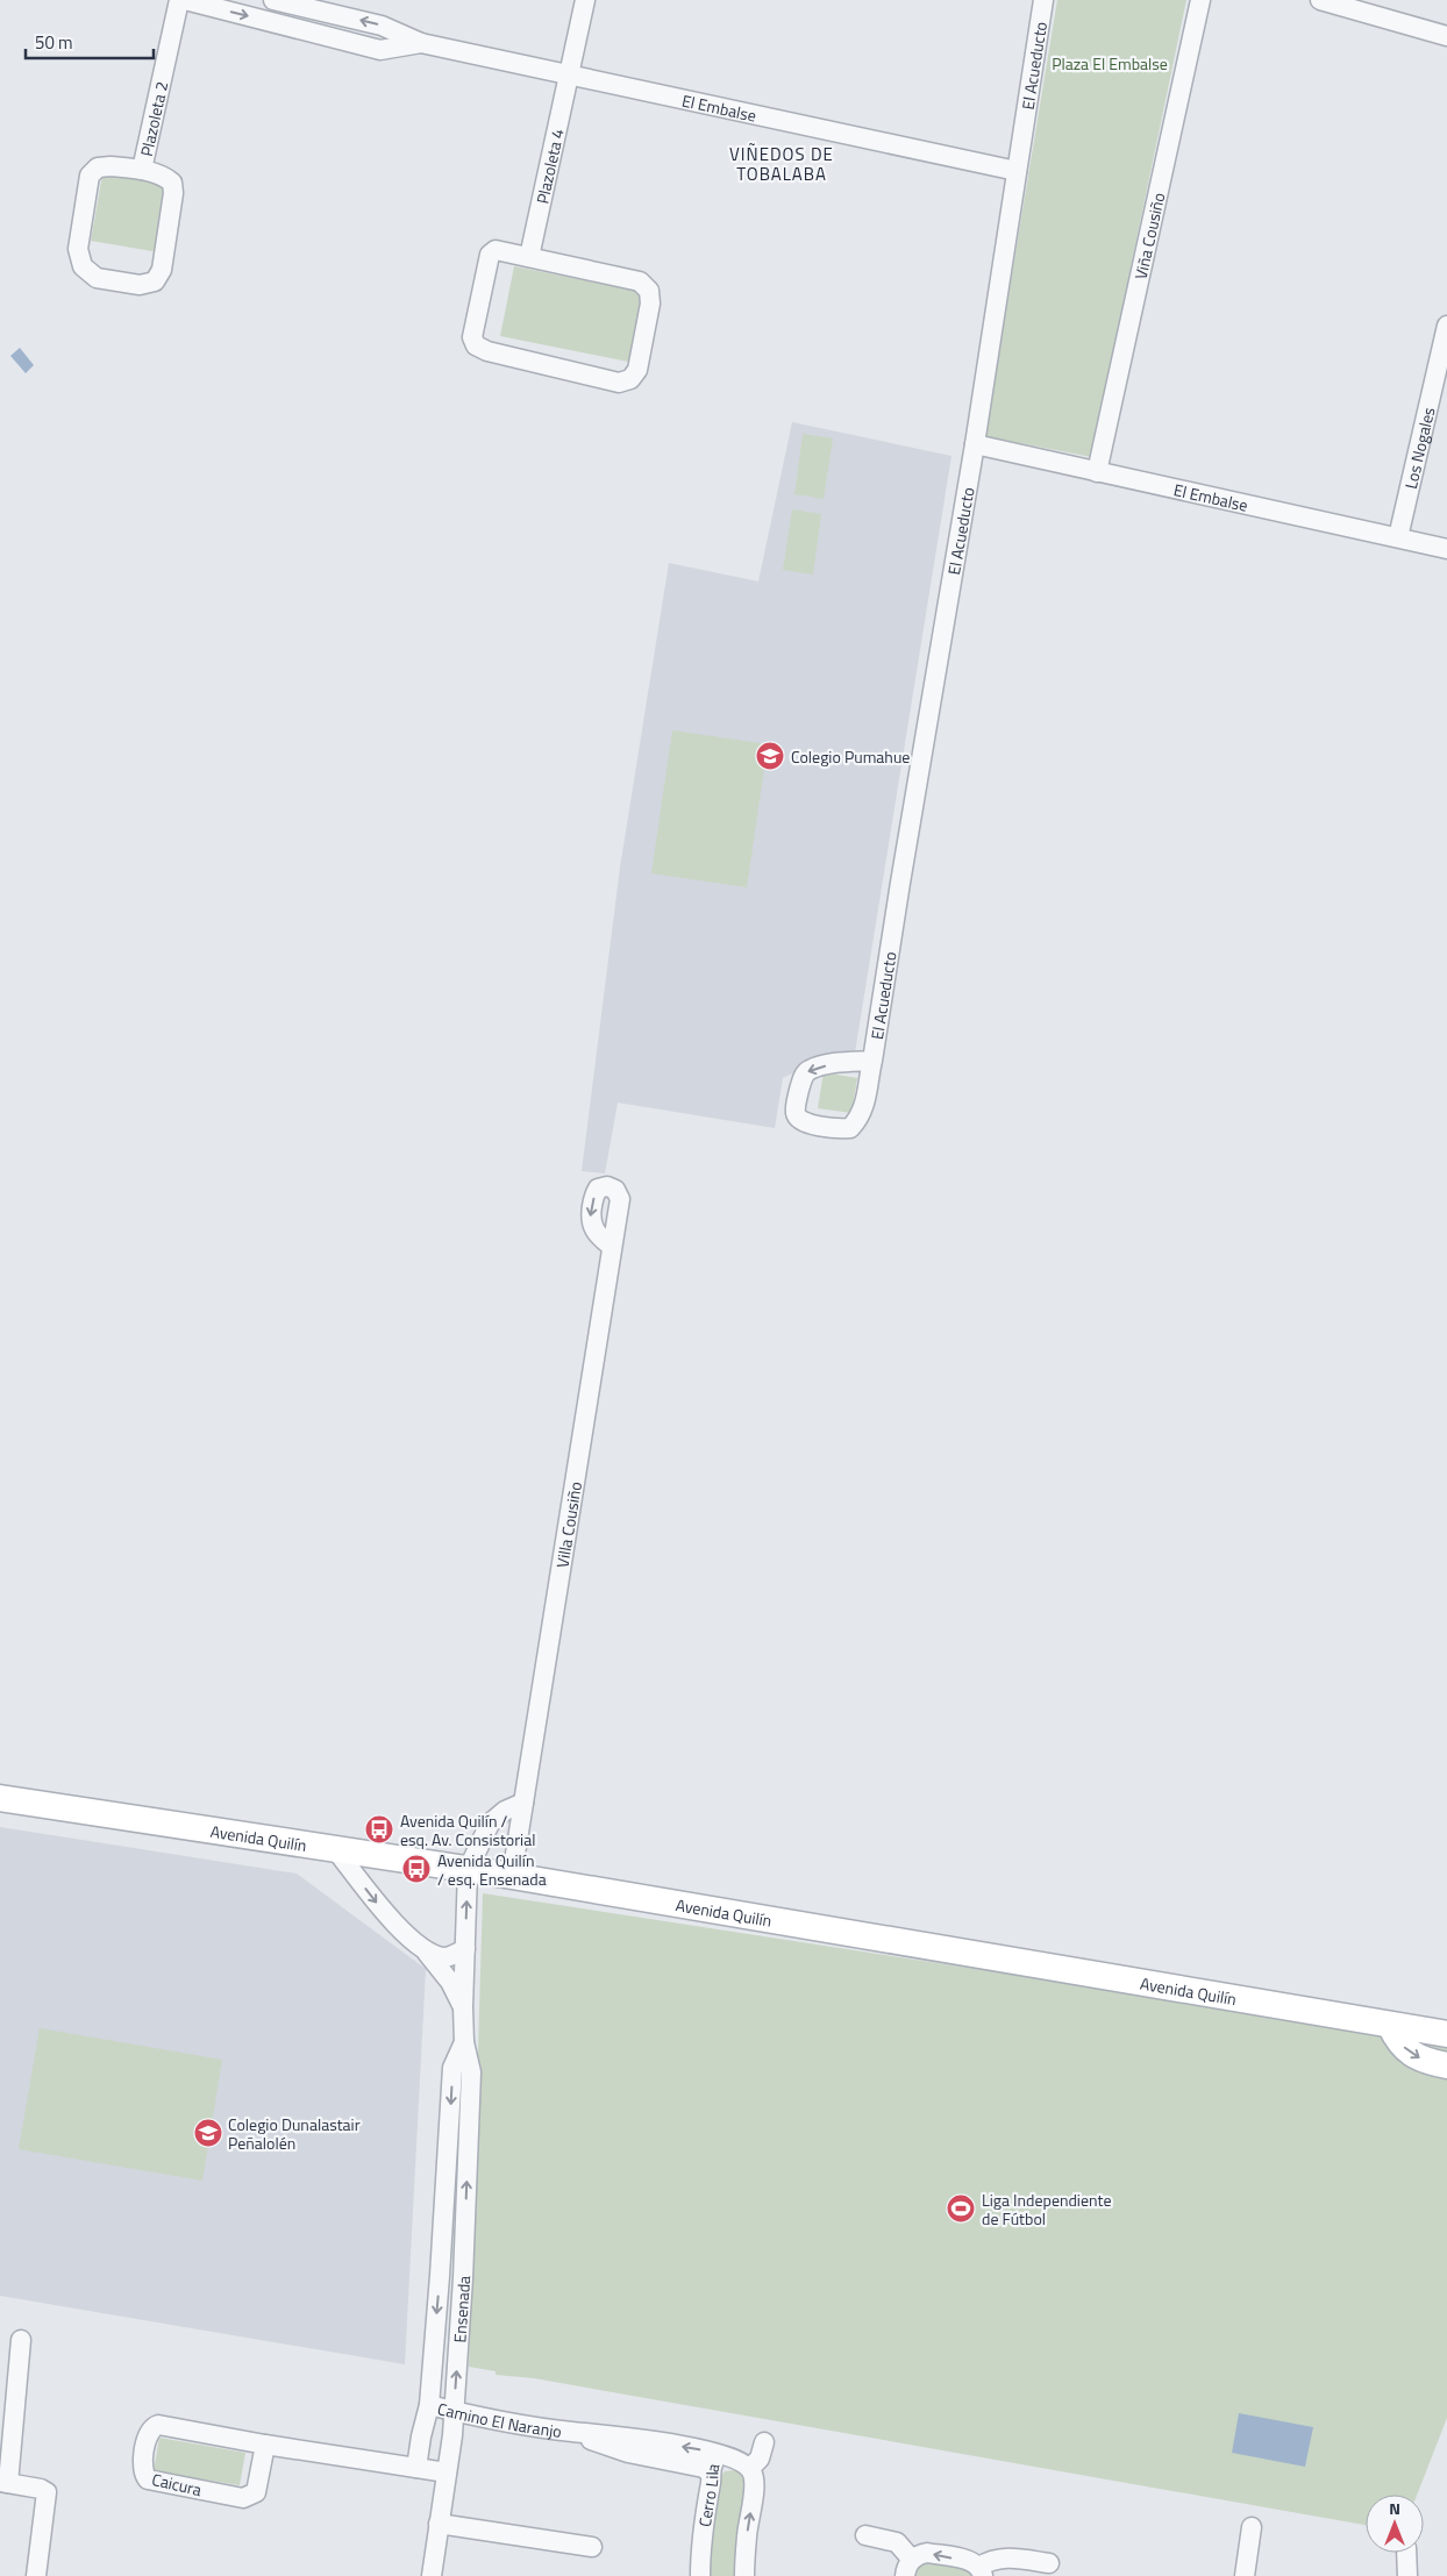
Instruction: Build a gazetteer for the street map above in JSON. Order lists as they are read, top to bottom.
{
  "streets": {
    "street": [
      "El Acueducto",
      "El Embalse",
      "Plazoleta 2",
      "Plazoleta 4",
      "Viña Cousiño",
      "Los Nogales",
      "Villa Cousiño",
      "Avenida Quilín",
      "Ensenada",
      "Camino El Naranjo",
      "Caicura",
      "Cerro Lila"
    ]
  },
  "crossings": [
    ["El Acueducto", "El Embalse"],
    ["El Embalse", "Plazoleta 4"],
    ["El Embalse", "Viña Cousiño"],
    ["El Embalse", "Los Nogales"],
    ["Villa Cousiño", "Avenida Quilín"],
    ["Avenida Quilín", "Ensenada"],
    ["Ensenada", "Camino El Naranjo"],
    ["Ensenada", "Caicura"],
    ["Camino El Naranjo", "Cerro Lila"]
  ],
  "districts": ["VIÑEDOS DE TOBALABA"],
  "parks": ["Plaza El Embalse"],
  "places": {
    "school or university": ["Colegio Pumahue", "Colegio Dunalastair Peñalolén"],
    "bus stop": ["Avenida Quilín / esq. Av. Consistorial", "Avenida Quilín / esq. Ensenada"],
    "sports": ["Liga Independiente de Fútbol"]
  },
  "scale_bar": "50 m",
  "north": "top"
}
